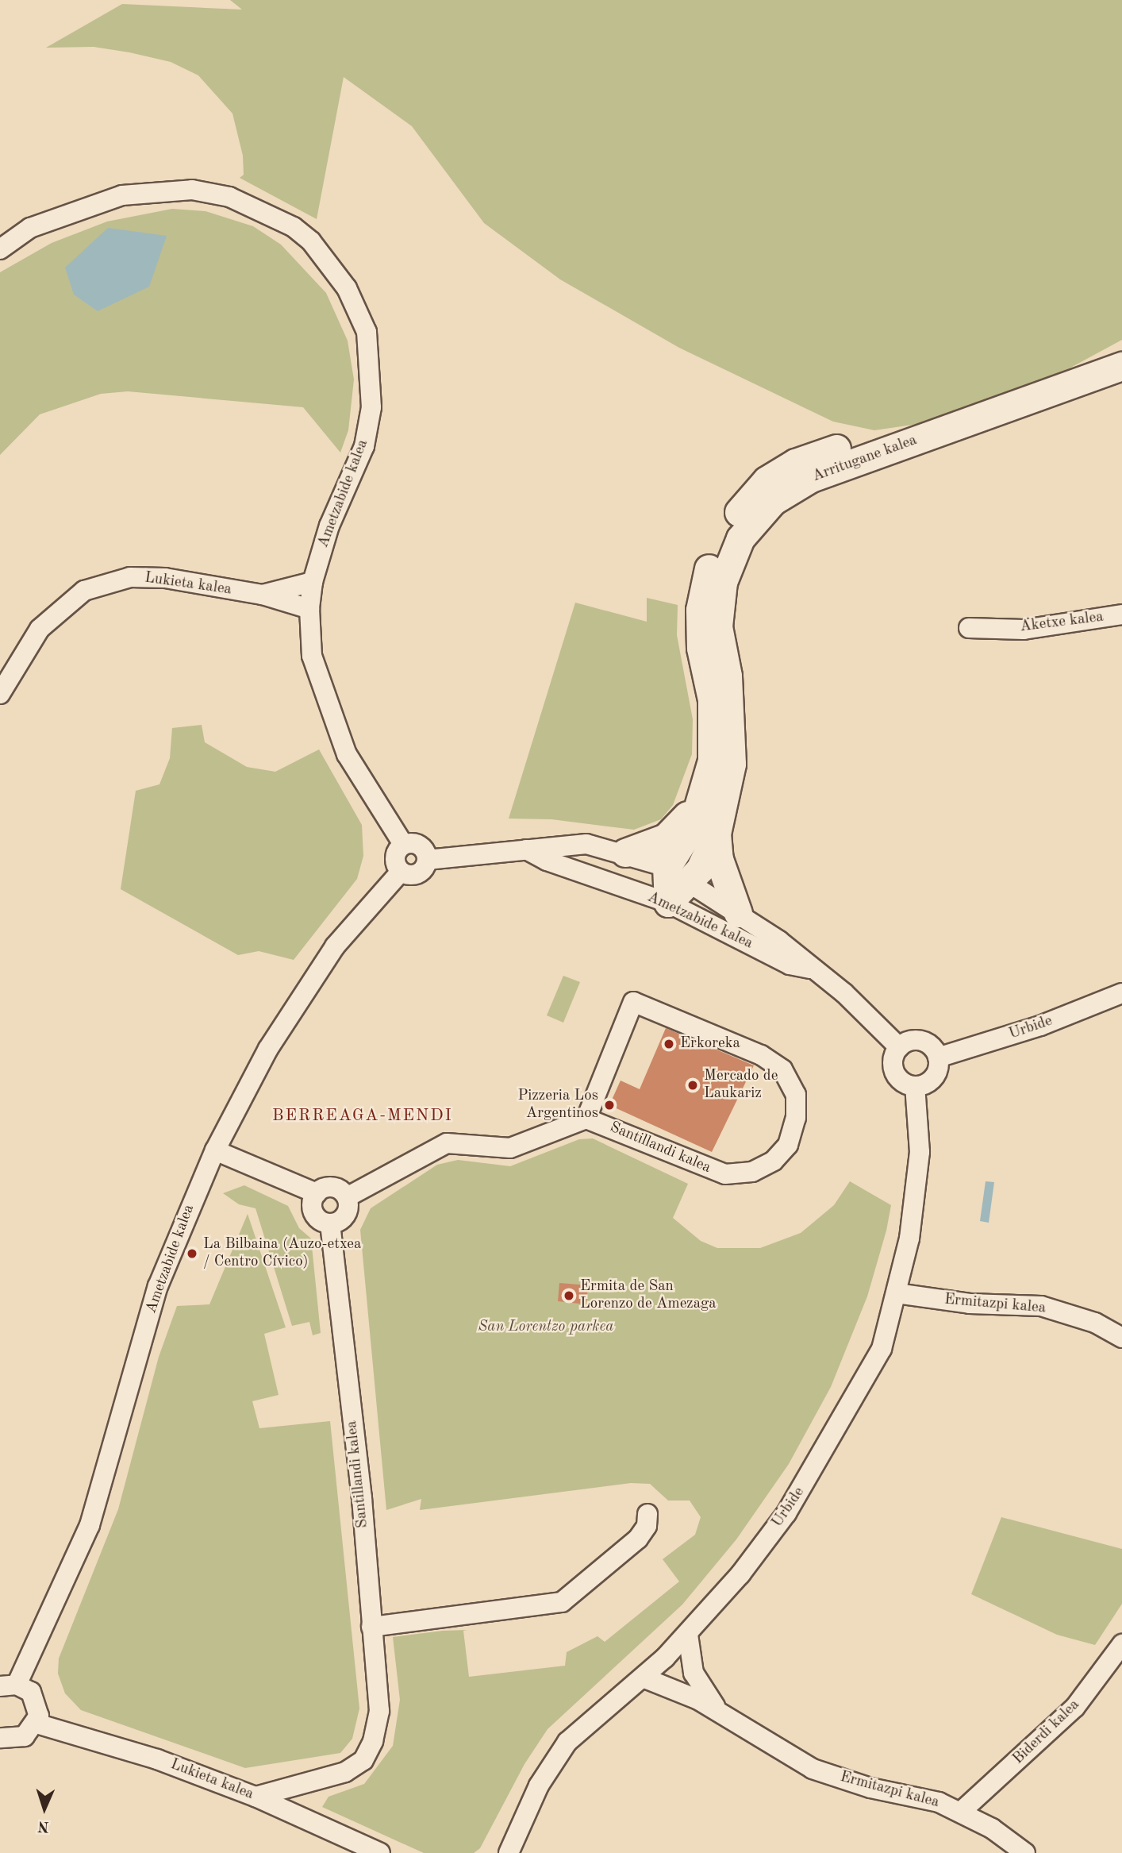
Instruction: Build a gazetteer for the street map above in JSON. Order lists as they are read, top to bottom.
{
  "streets": {
    "street": [
      "Arritugane kalea",
      "Ametzabide kalea",
      "Lukieta kalea",
      "Aketxe kalea",
      "Urbide",
      "Santillandi kalea",
      "Ermitazpi kalea",
      "Biderdi kalea"
    ]
  },
  "crossings": [
    ["Arritugane kalea", "Ametzabide kalea"],
    ["Ametzabide kalea", "Lukieta kalea"],
    ["Ametzabide kalea", "Urbide"],
    ["Lukieta kalea", "Santillandi kalea"],
    ["Urbide", "Ermitazpi kalea"],
    ["Ermitazpi kalea", "Biderdi kalea"]
  ],
  "districts": ["BERREAGA-MENDI"],
  "parks": ["San Lorentzo parkea"],
  "places": [
    "Erkoreka",
    "Mercado de Laukariz",
    "Pizzeria Los Argentinos",
    "La Bilbaina (Auzo-etxea / Centro Cívico)",
    "Ermita de San Lorenzo de Amezaga"
  ],
  "north": "bottom"
}
